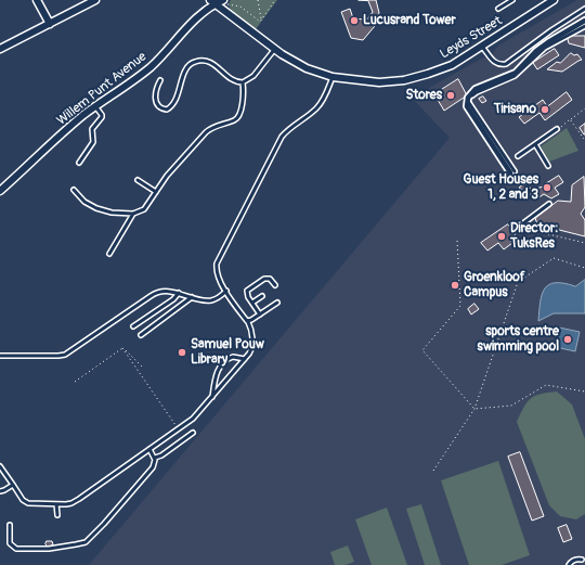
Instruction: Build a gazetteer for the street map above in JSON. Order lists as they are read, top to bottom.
{
  "streets": {
    "street": ["Leyds Street", "Willem Punt Avenue"]
  },
  "crossings": [
    ["Leyds Street", "Willem Punt Avenue"]
  ],
  "places": [
    "Lucusrand Tower",
    "Stores",
    "Tirisano",
    "Guest Houses 1, 2 and 3",
    "Director: TuksRes",
    "Groenkloof Campus",
    "sports centre swimming pool",
    "Samuel Pouw Library"
  ]
}
